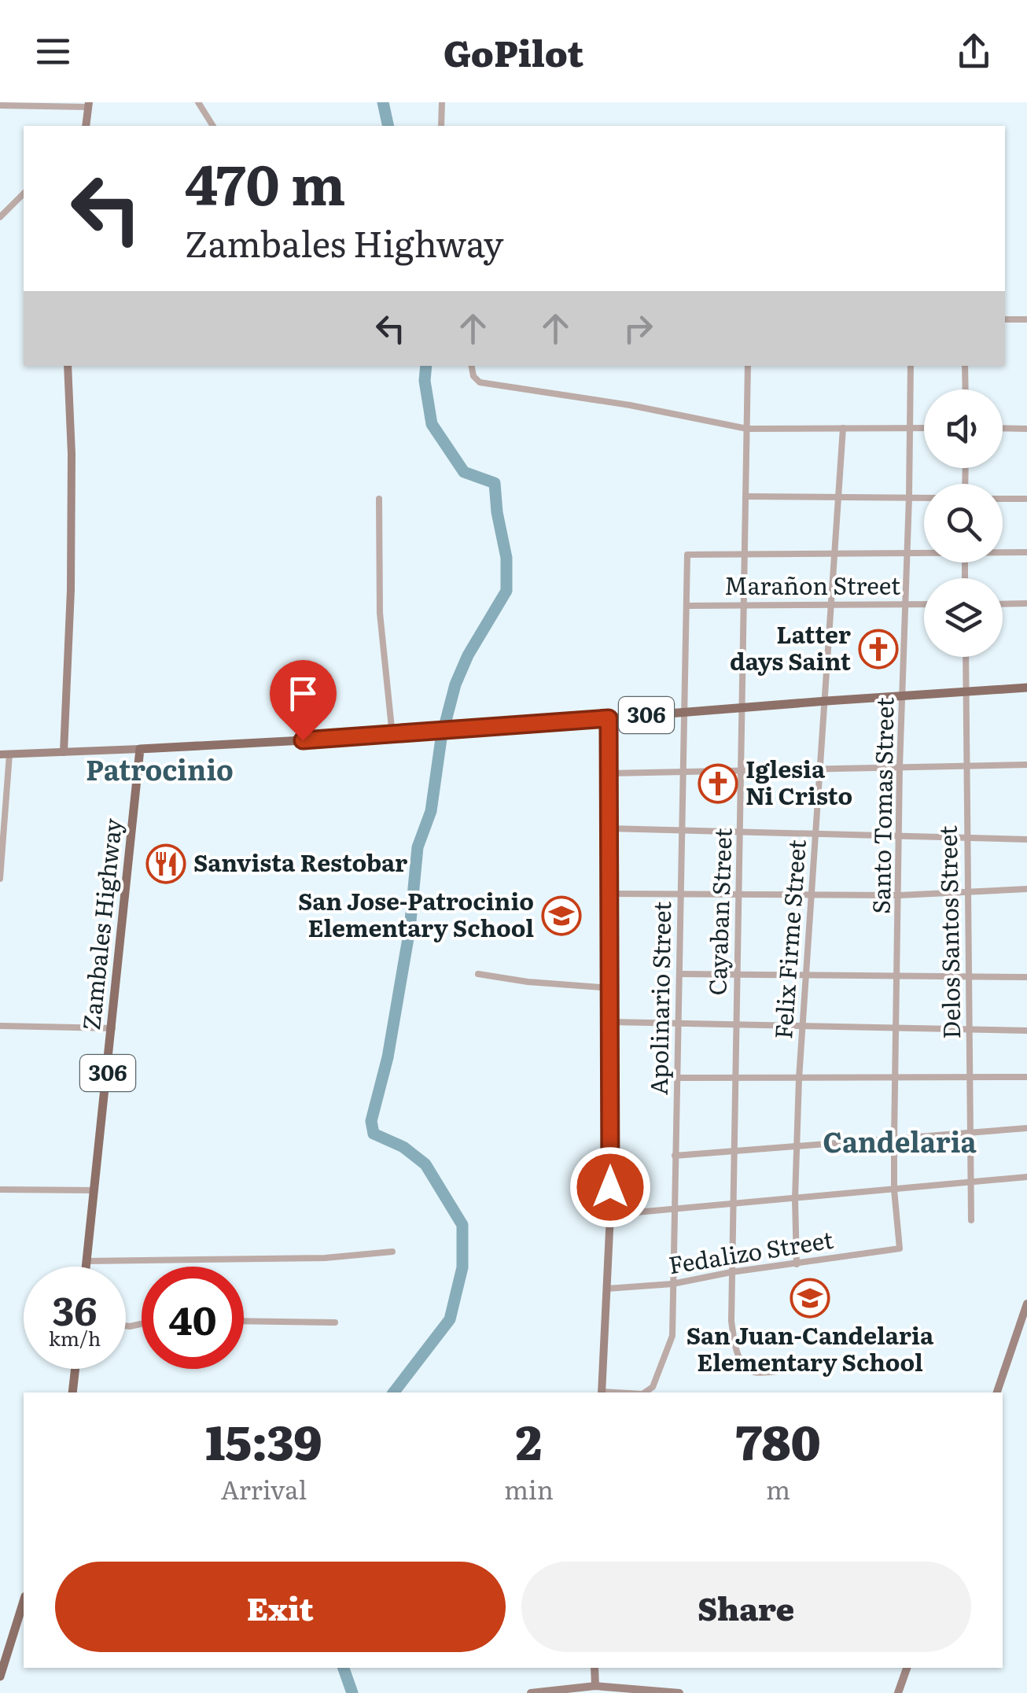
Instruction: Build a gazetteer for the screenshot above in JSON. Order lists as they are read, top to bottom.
{
  "streets": {
    "main road": ["306", "Zambales Highway"],
    "street": [
      "Marañon Street",
      "Santo Tomas Street",
      "Cayaban Street",
      "Delos Santos Street",
      "Felix Firme Street",
      "Apolinario Street",
      "Fedalizo Street"
    ]
  },
  "crossings": [
    ["Marañon Street", "Santo Tomas Street"],
    ["Marañon Street", "Cayaban Street"],
    ["Marañon Street", "Felix Firme Street"],
    ["Marañon Street", "Apolinario Street"],
    ["306", "Santo Tomas Street"],
    ["306", "Cayaban Street"],
    ["306", "Zambales Highway"],
    ["306", "Delos Santos Street"],
    ["306", "Felix Firme Street"],
    ["306", "Apolinario Street"],
    ["Santo Tomas Street", "Fedalizo Street"],
    ["Cayaban Street", "Apolinario Street"],
    ["Cayaban Street", "Fedalizo Street"],
    ["Felix Firme Street", "Fedalizo Street"],
    ["Apolinario Street", "Fedalizo Street"]
  ],
  "districts": ["Patrocinio", "Candelaria"],
  "places": {
    "church": ["Latter days Saint", "Iglesia Ni Cristo"],
    "restaurant": ["Sanvista Restobar"],
    "school or university": ["San Jose-Patrocinio Elementary School", "San Juan-Candelaria Elementary School"]
  },
  "page": {
    "header": "GoPilot",
    "turn": ["470 m", "Zambales Highway"],
    "speed": "36 km/h",
    "limit": "40",
    "eta": [
      "15:39",
      "Arrival",
      "2",
      "min",
      "780",
      "m"
    ],
    "buttons": ["Exit", "Share"]
  }
}
